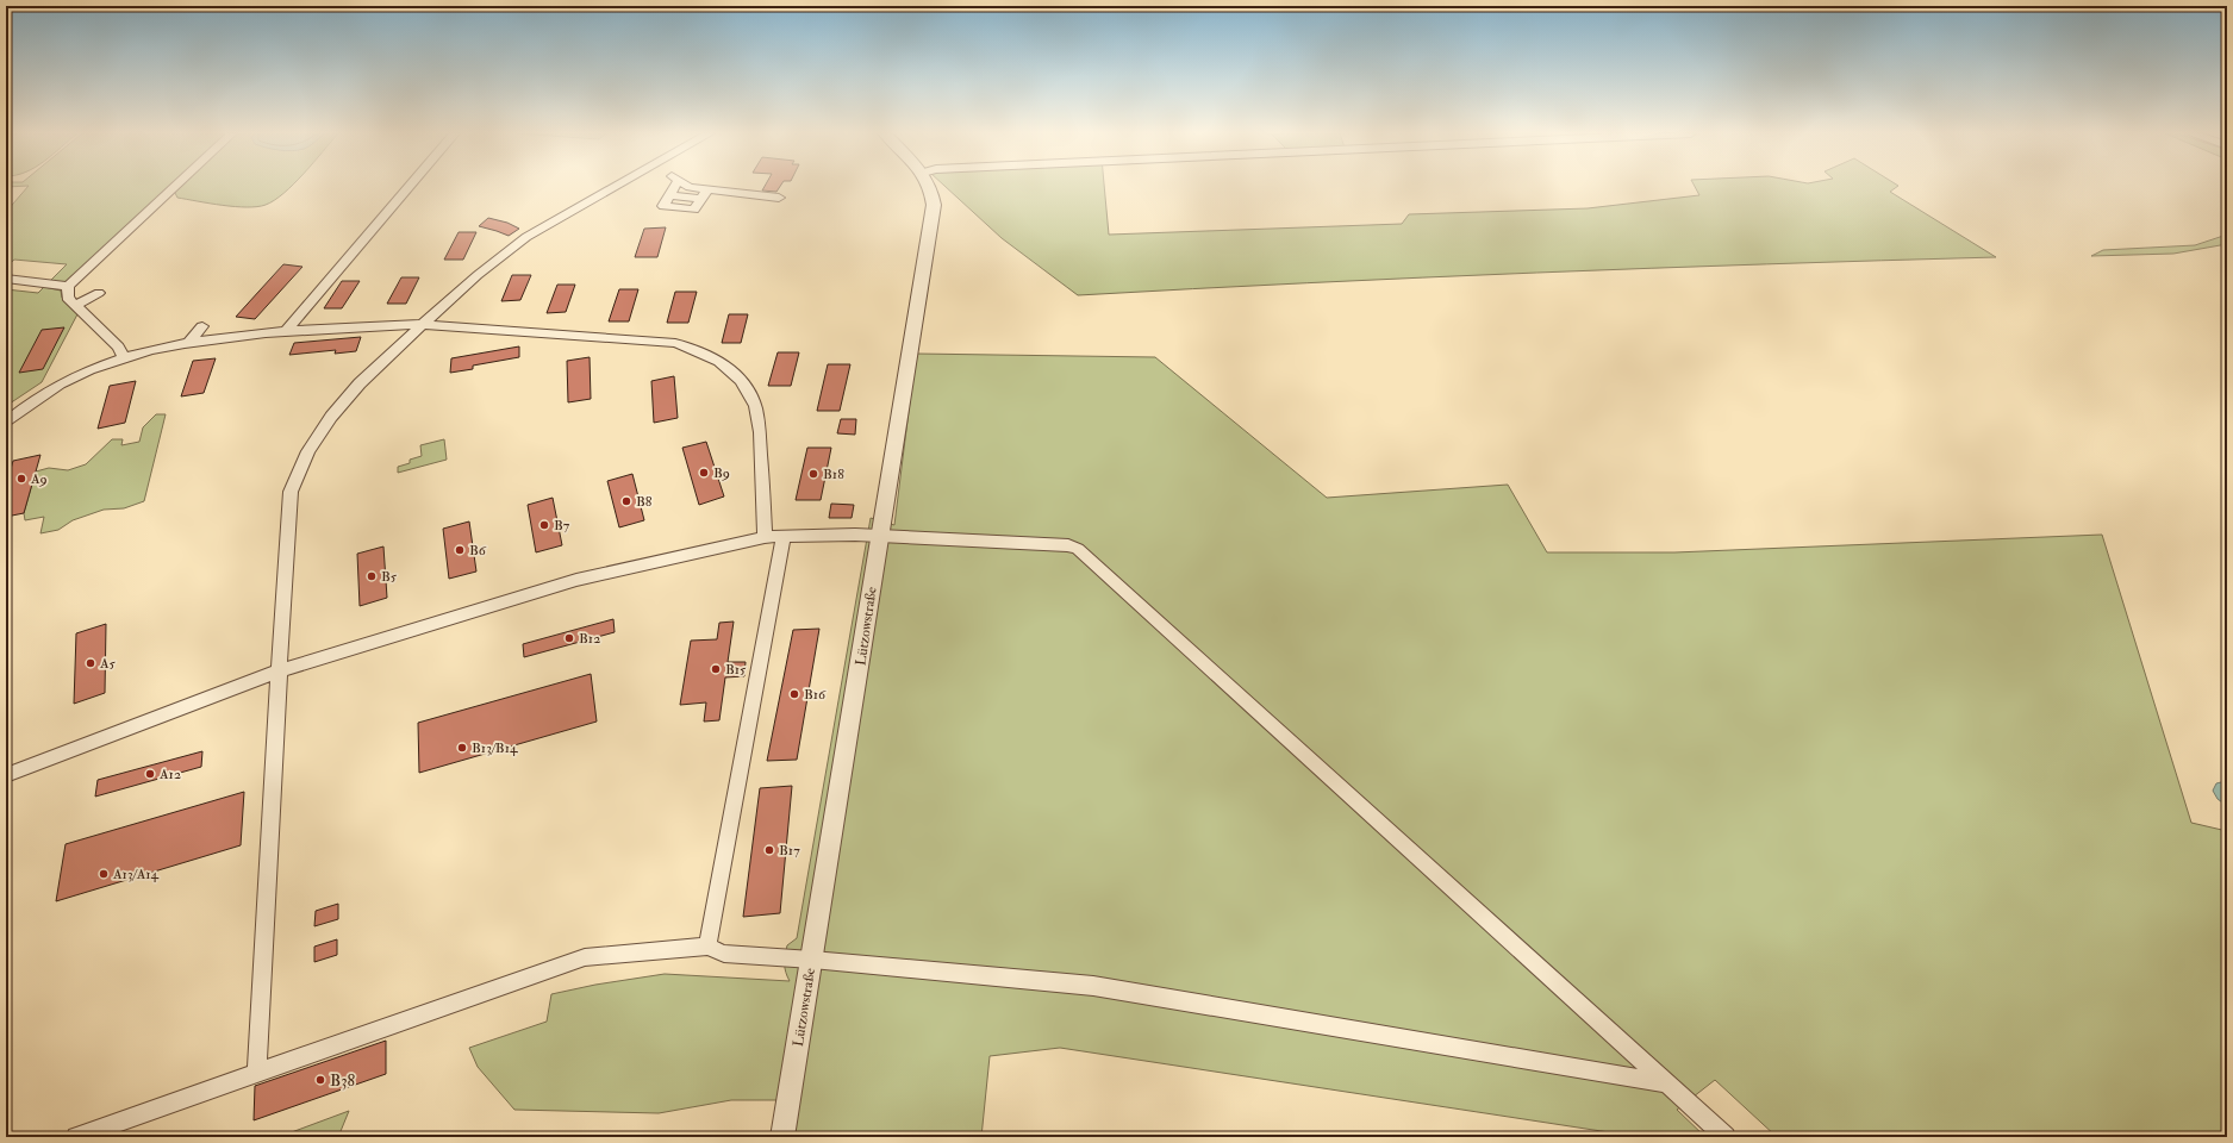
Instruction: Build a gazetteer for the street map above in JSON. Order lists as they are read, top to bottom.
{
  "streets": {
    "street": ["Lützowstraße"]
  },
  "places": [
    "B9",
    "B18",
    "A9",
    "B8",
    "B7",
    "B6",
    "B5",
    "B12",
    "A5",
    "B15",
    "B16",
    "B13/B14",
    "A12",
    "B17",
    "A13/A14",
    "B38"
  ]
}
